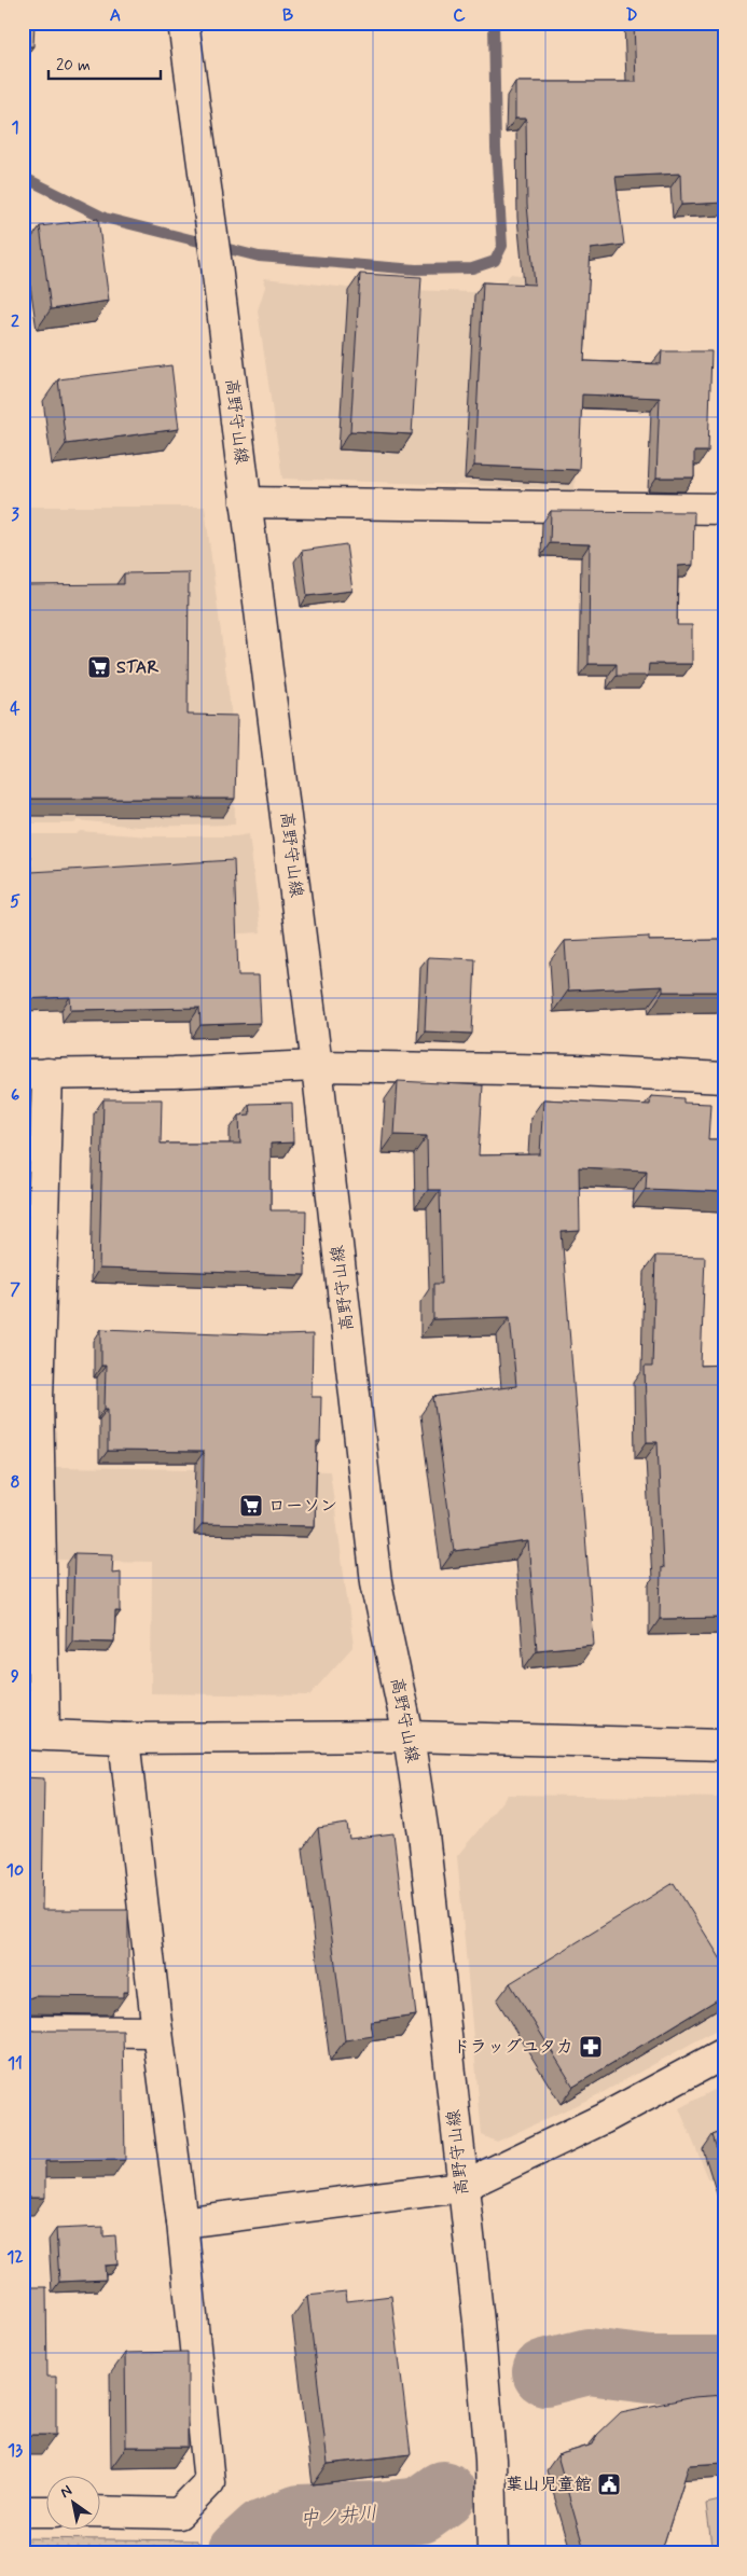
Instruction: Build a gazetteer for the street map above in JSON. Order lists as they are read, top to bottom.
{
  "streets": {
    "street": ["高野守山線"]
  },
  "water": ["中ノ井川"],
  "places": {
    "supermarket": ["STAR", "ローソン"],
    "pharmacy": ["ドラッグユタカ"],
    "public building": ["葉山児童館"]
  },
  "scale_bar": "20 m",
  "north": "top left",
  "grid": {
    "columns": [
      "A",
      "B",
      "C",
      "D"
    ],
    "rows": [
      "1",
      "2",
      "3",
      "4",
      "5",
      "6",
      "7",
      "8",
      "9",
      "10",
      "11",
      "12",
      "13"
    ]
  }
}
